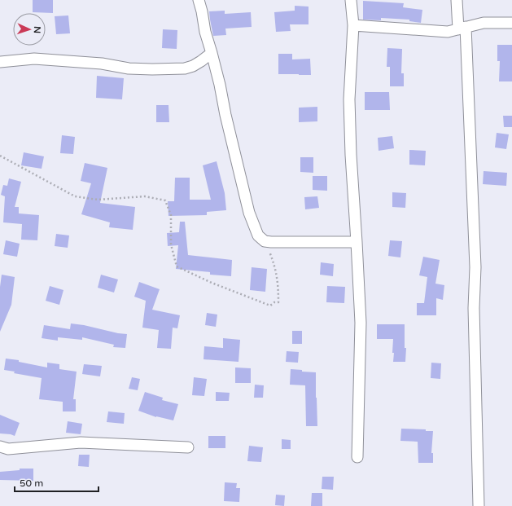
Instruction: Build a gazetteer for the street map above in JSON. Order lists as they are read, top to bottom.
{
  "scale_bar": "50 m",
  "north": "right"
}
